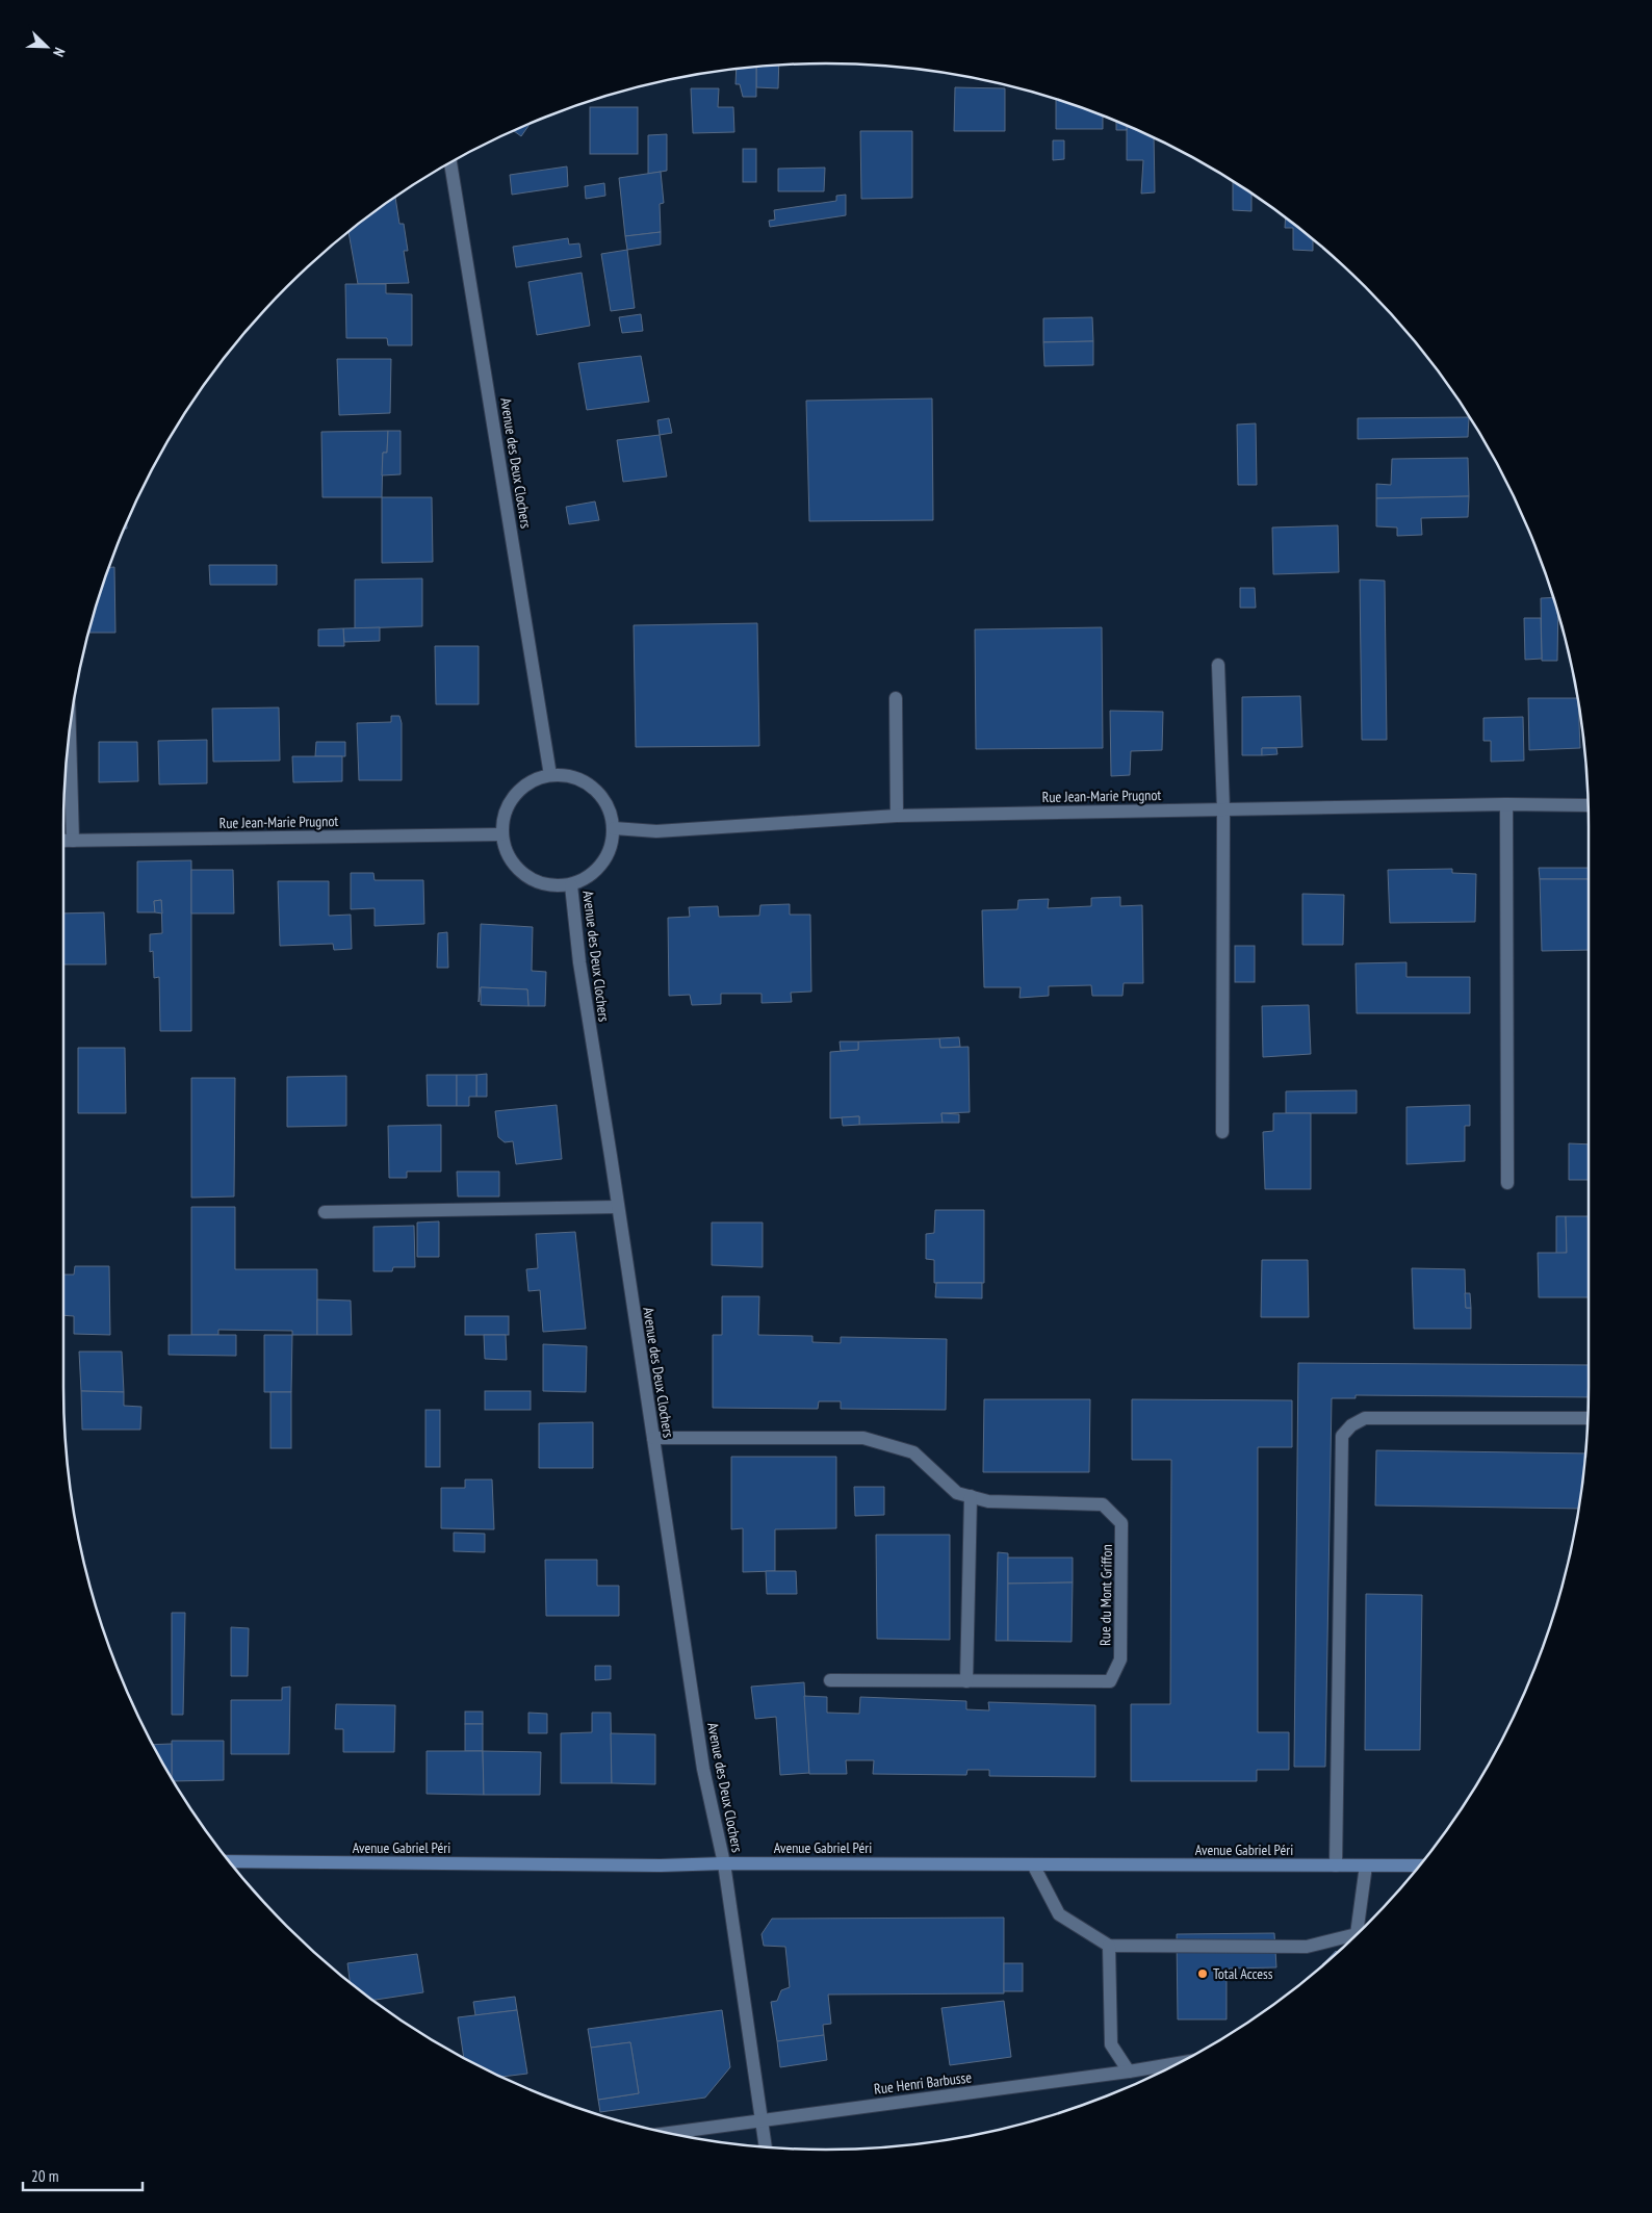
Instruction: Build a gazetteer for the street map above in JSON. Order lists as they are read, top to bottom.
{
  "streets": {
    "street": [
      "Avenue des Deux Clochers",
      "Rue Jean-Marie Prugnot",
      "Rue du Mont Griffon",
      "Avenue Gabriel Péri",
      "Rue Henri Barbusse"
    ]
  },
  "crossings": [
    ["Avenue des Deux Clochers", "Rue Jean-Marie Prugnot"],
    ["Avenue des Deux Clochers", "Rue du Mont Griffon"],
    ["Avenue des Deux Clochers", "Avenue Gabriel Péri"],
    ["Avenue des Deux Clochers", "Rue Henri Barbusse"]
  ],
  "places": ["Total Access"],
  "scale_bar": "20 m",
  "north": "bottom right"
}
